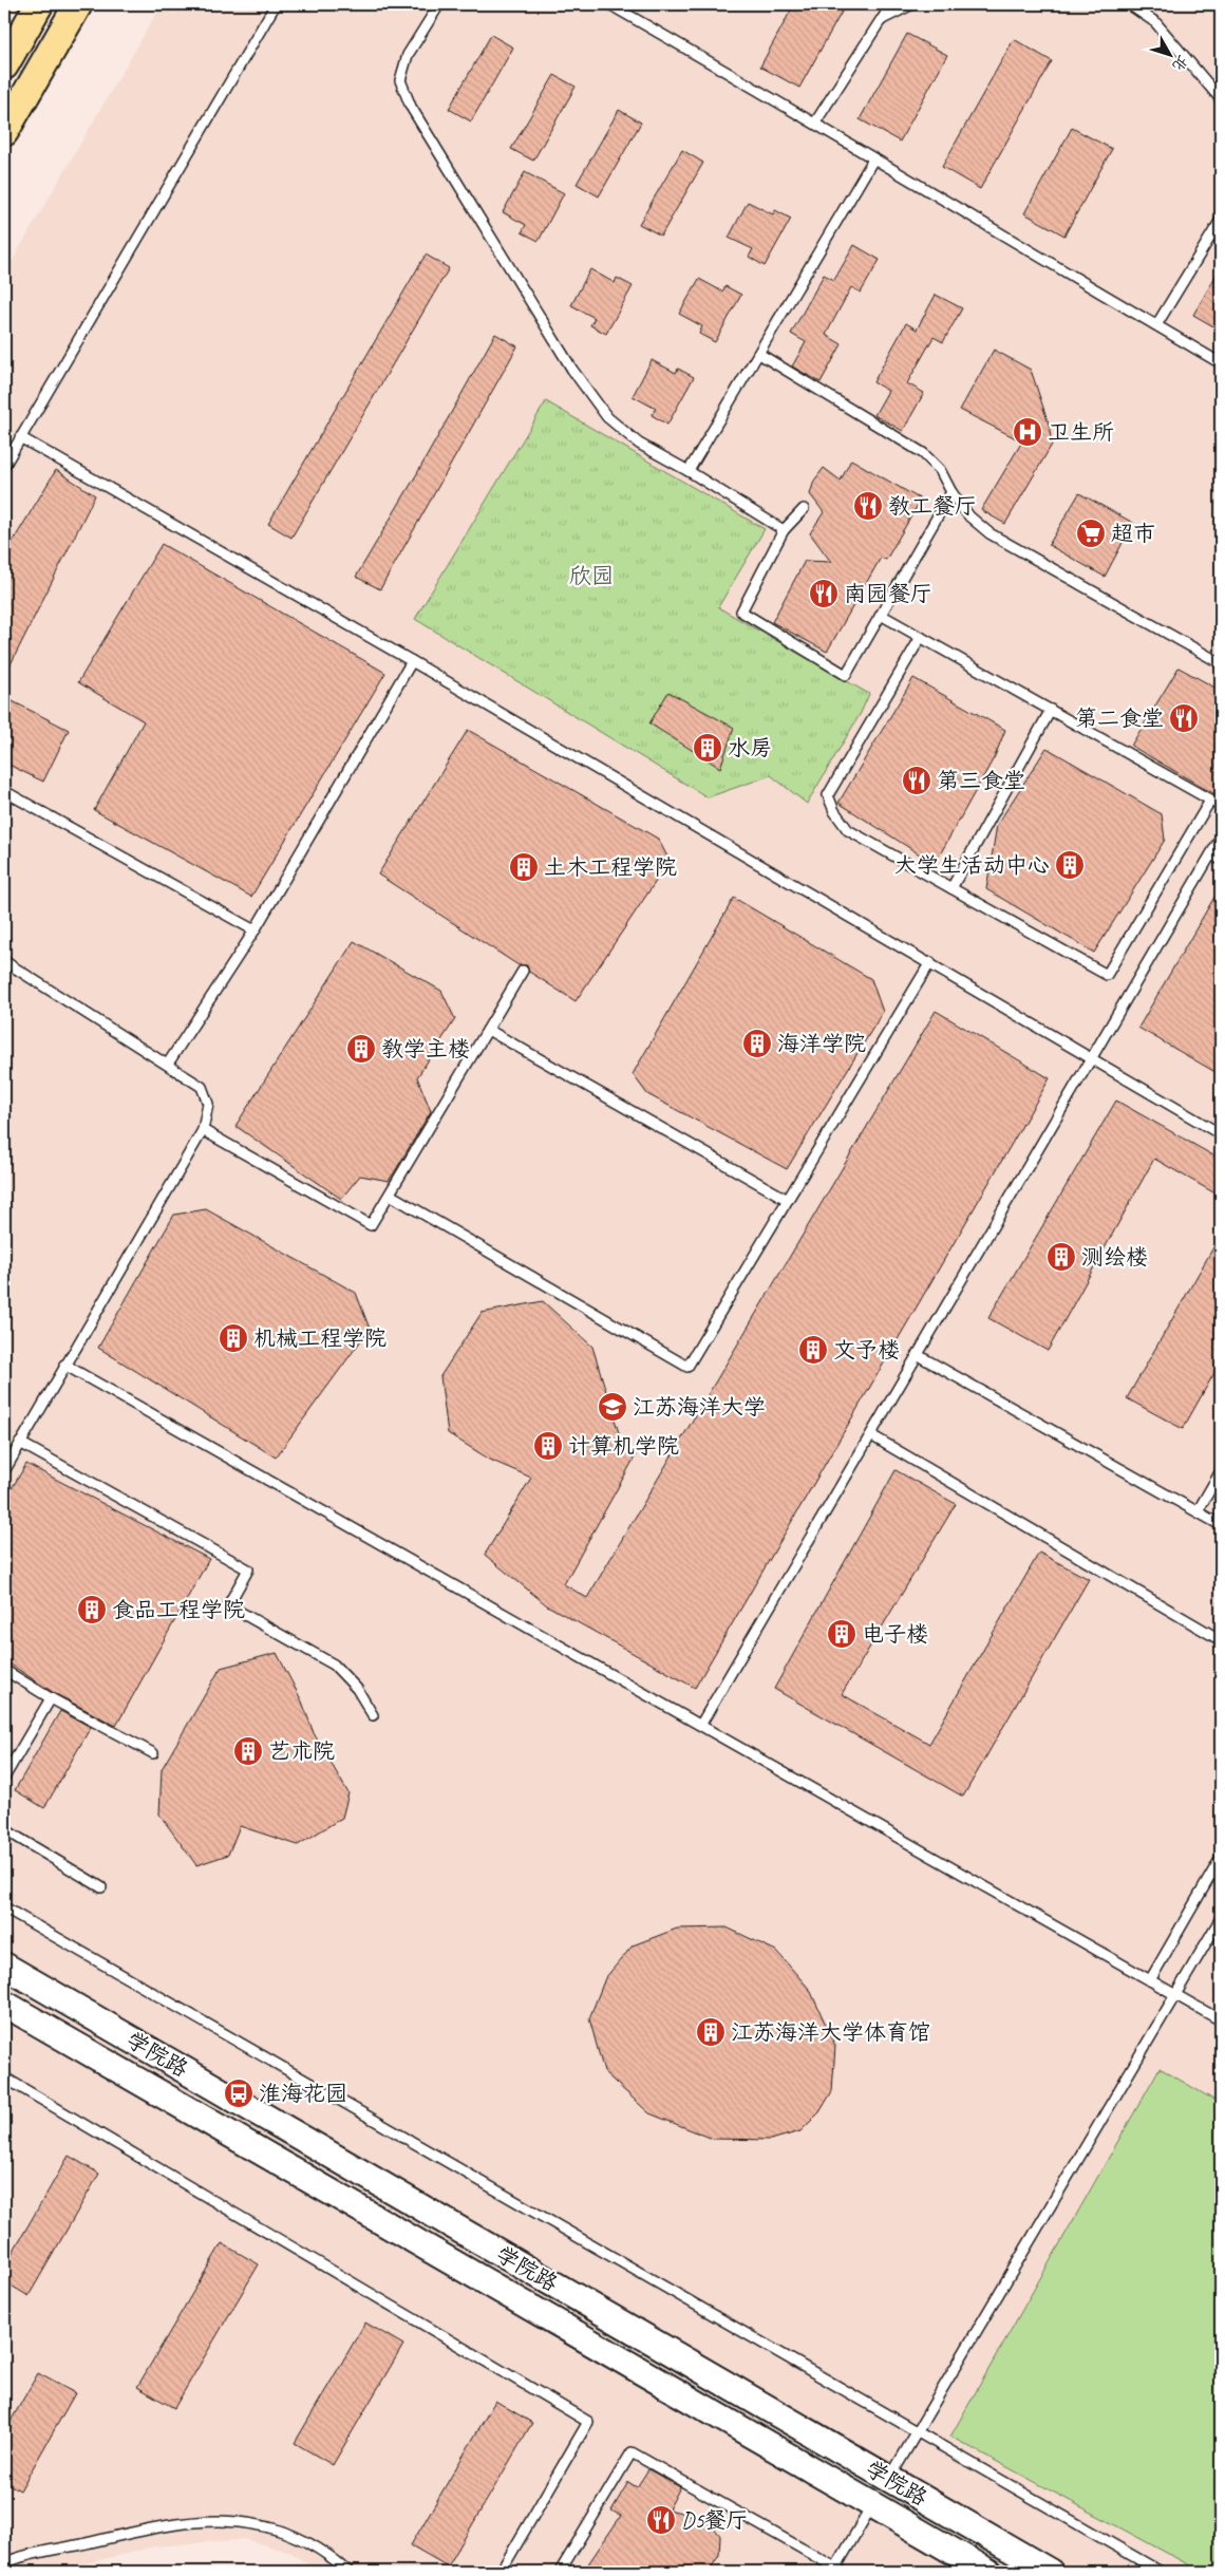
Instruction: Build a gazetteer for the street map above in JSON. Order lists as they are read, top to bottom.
{
  "streets": {
    "main road": ["学院路"]
  },
  "parks": ["欣园"],
  "places": {
    "hospital": ["卫生所"],
    "restaurant": [
      "教工餐厅",
      "南园餐厅",
      "第二食堂",
      "第三食堂",
      "D5餐厅"
    ],
    "supermarket": ["超市"],
    "building": [
      "水房",
      "大学生活动中心",
      "土木工程学院",
      "海洋学院",
      "教学主楼",
      "测绘楼",
      "机械工程学院",
      "文予楼",
      "计算机学院",
      "食品工程学院",
      "电子楼",
      "艺术院",
      "江苏海洋大学体育馆"
    ],
    "school or university": ["江苏海洋大学"],
    "bus stop": ["淮海花园"]
  },
  "north": "bottom right"
}
